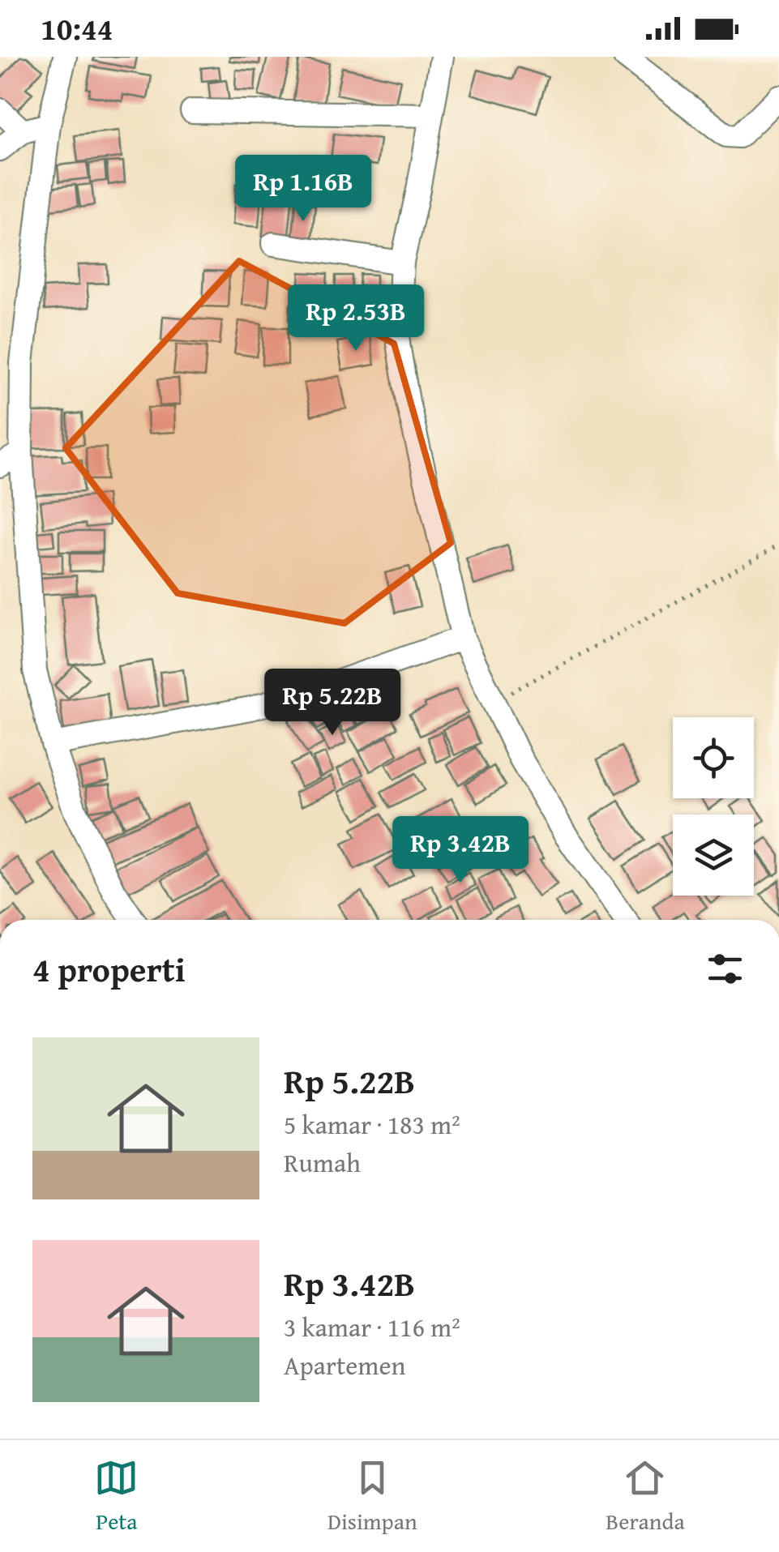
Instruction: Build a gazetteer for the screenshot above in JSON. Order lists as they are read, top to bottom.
{
  "page": {
    "status": "10:44",
    "price": [
      "Rp 1.16B",
      "Rp 2.53B",
      "Rp 5.22B",
      "Rp 3.42B"
    ],
    "heading": "4 properti",
    "list": [
      {
        "name": "Rp 5.22B",
        "note": "5 kamar · 183 m² · Rumah"
      },
      {
        "name": "Rp 3.42B",
        "note": "3 kamar · 116 m² · Apartemen"
      }
    ],
    "tabs": ["Peta", "Disimpan", "Beranda"]
  }
}
